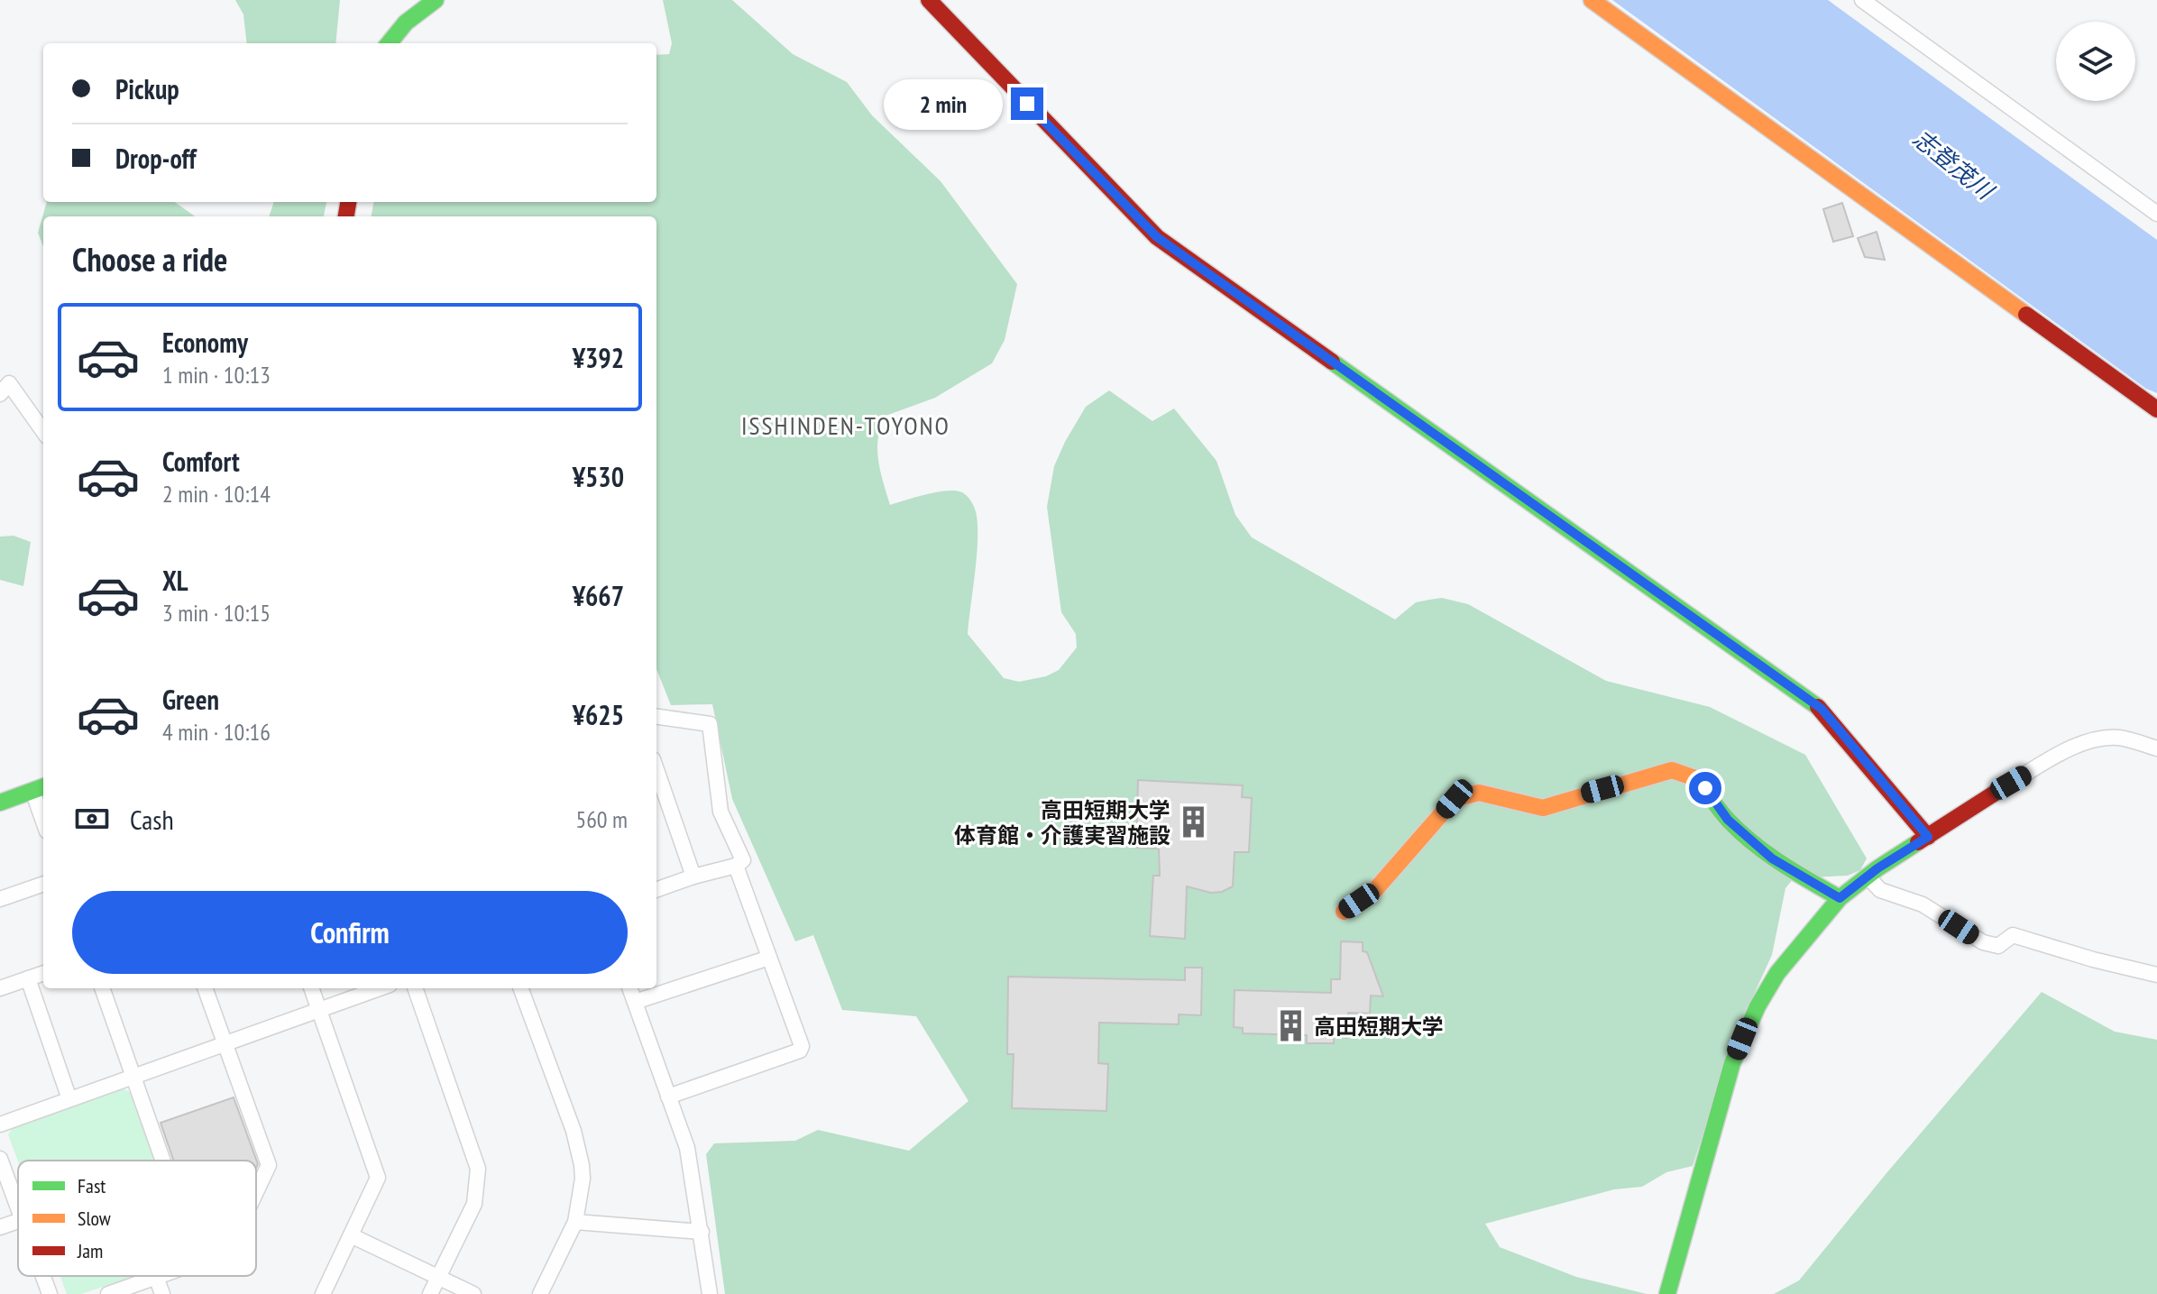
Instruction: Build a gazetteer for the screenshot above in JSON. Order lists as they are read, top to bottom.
{
  "districts": ["ISSHINDEN-TOYONO"],
  "water": ["志登茂川"],
  "places": {
    "building": ["高田短期大学 体育館・介護実習施設", "高田短期大学"]
  },
  "legend": ["Fast", "Slow", "Jam"],
  "page": {
    "banner": ["Pickup", "Drop-off"],
    "bubble": "2 min",
    "heading": "Choose a ride",
    "list": [
      {
        "name": "Economy",
        "note": "1 min · 10:13",
        "value": "¥392"
      },
      {
        "name": "Comfort",
        "note": "2 min · 10:14",
        "value": "¥530"
      },
      {
        "name": "XL",
        "note": "3 min · 10:15",
        "value": "¥667"
      },
      {
        "name": "Green",
        "note": "4 min · 10:16",
        "value": "¥625"
      }
    ],
    "pay": ["Cash", "560 m"],
    "buttons": "Confirm"
  }
}
